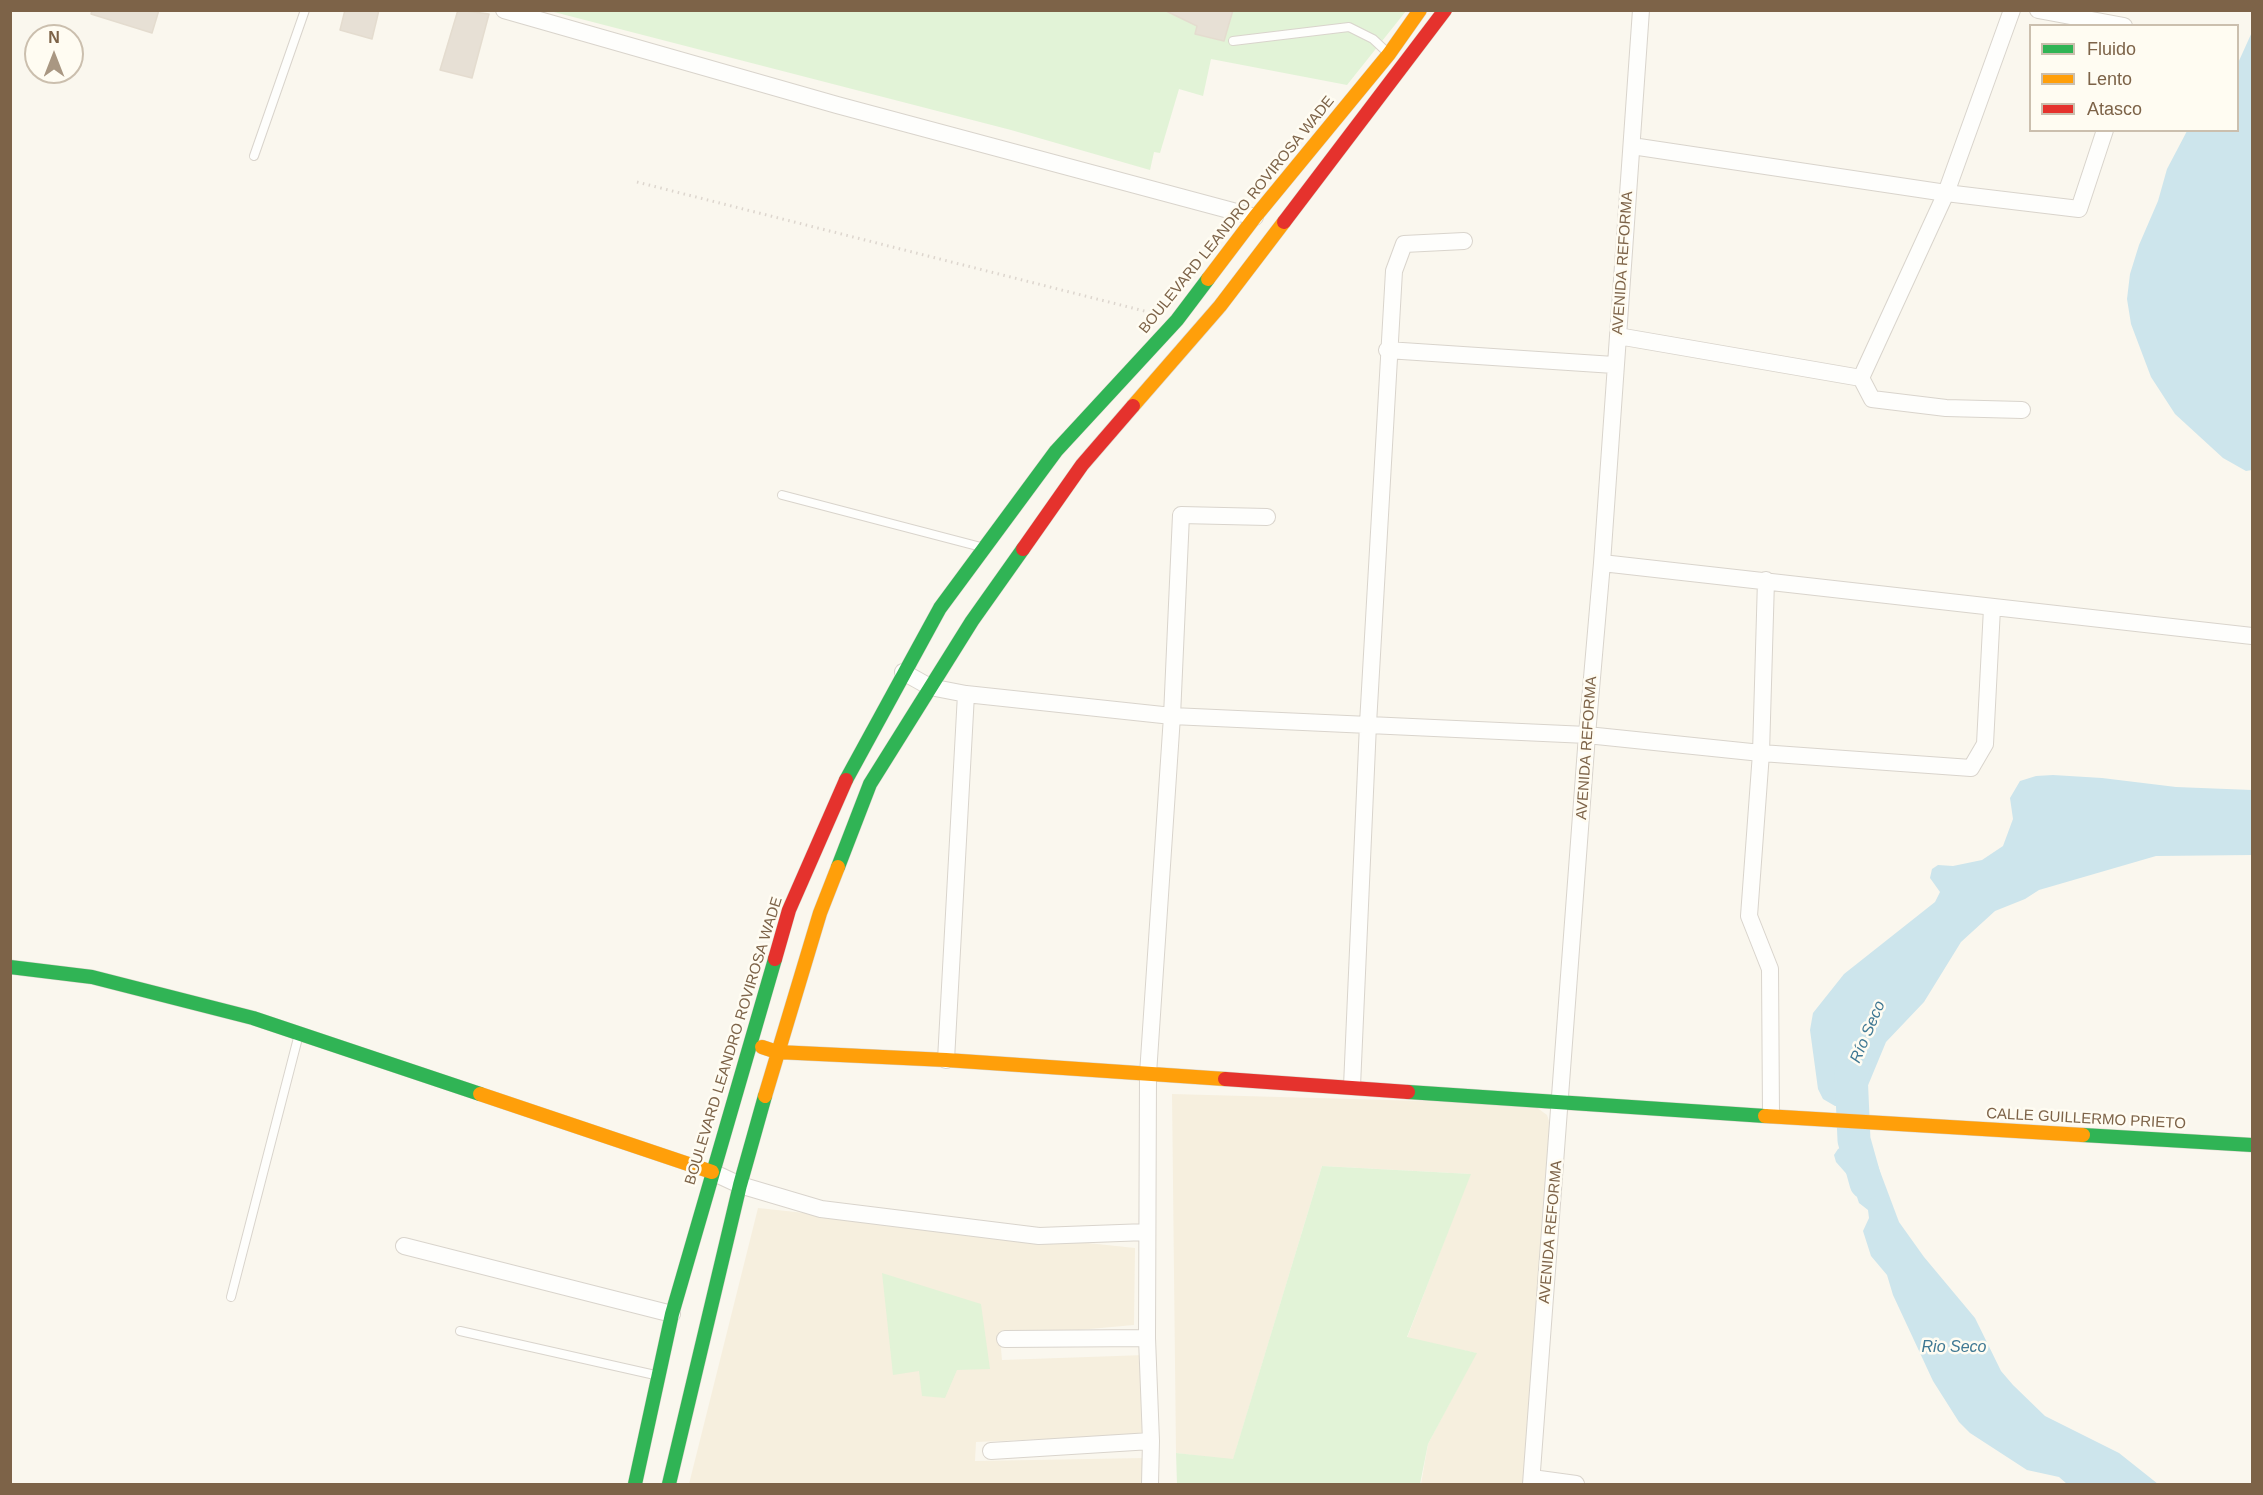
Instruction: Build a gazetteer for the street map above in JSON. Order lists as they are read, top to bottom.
{
  "streets": {
    "main road": ["BOULEVARD LEANDRO ROVIROSA WADE", "CALLE GUILLERMO PRIETO"],
    "street": ["AVENIDA REFORMA"]
  },
  "crossings": [
    ["BOULEVARD LEANDRO ROVIROSA WADE", "CALLE GUILLERMO PRIETO"],
    ["AVENIDA REFORMA", "CALLE GUILLERMO PRIETO"]
  ],
  "water": ["Río Seco", "Rio Seco"],
  "legend": ["Fluido", "Lento", "Atasco"],
  "north": "top"
}
